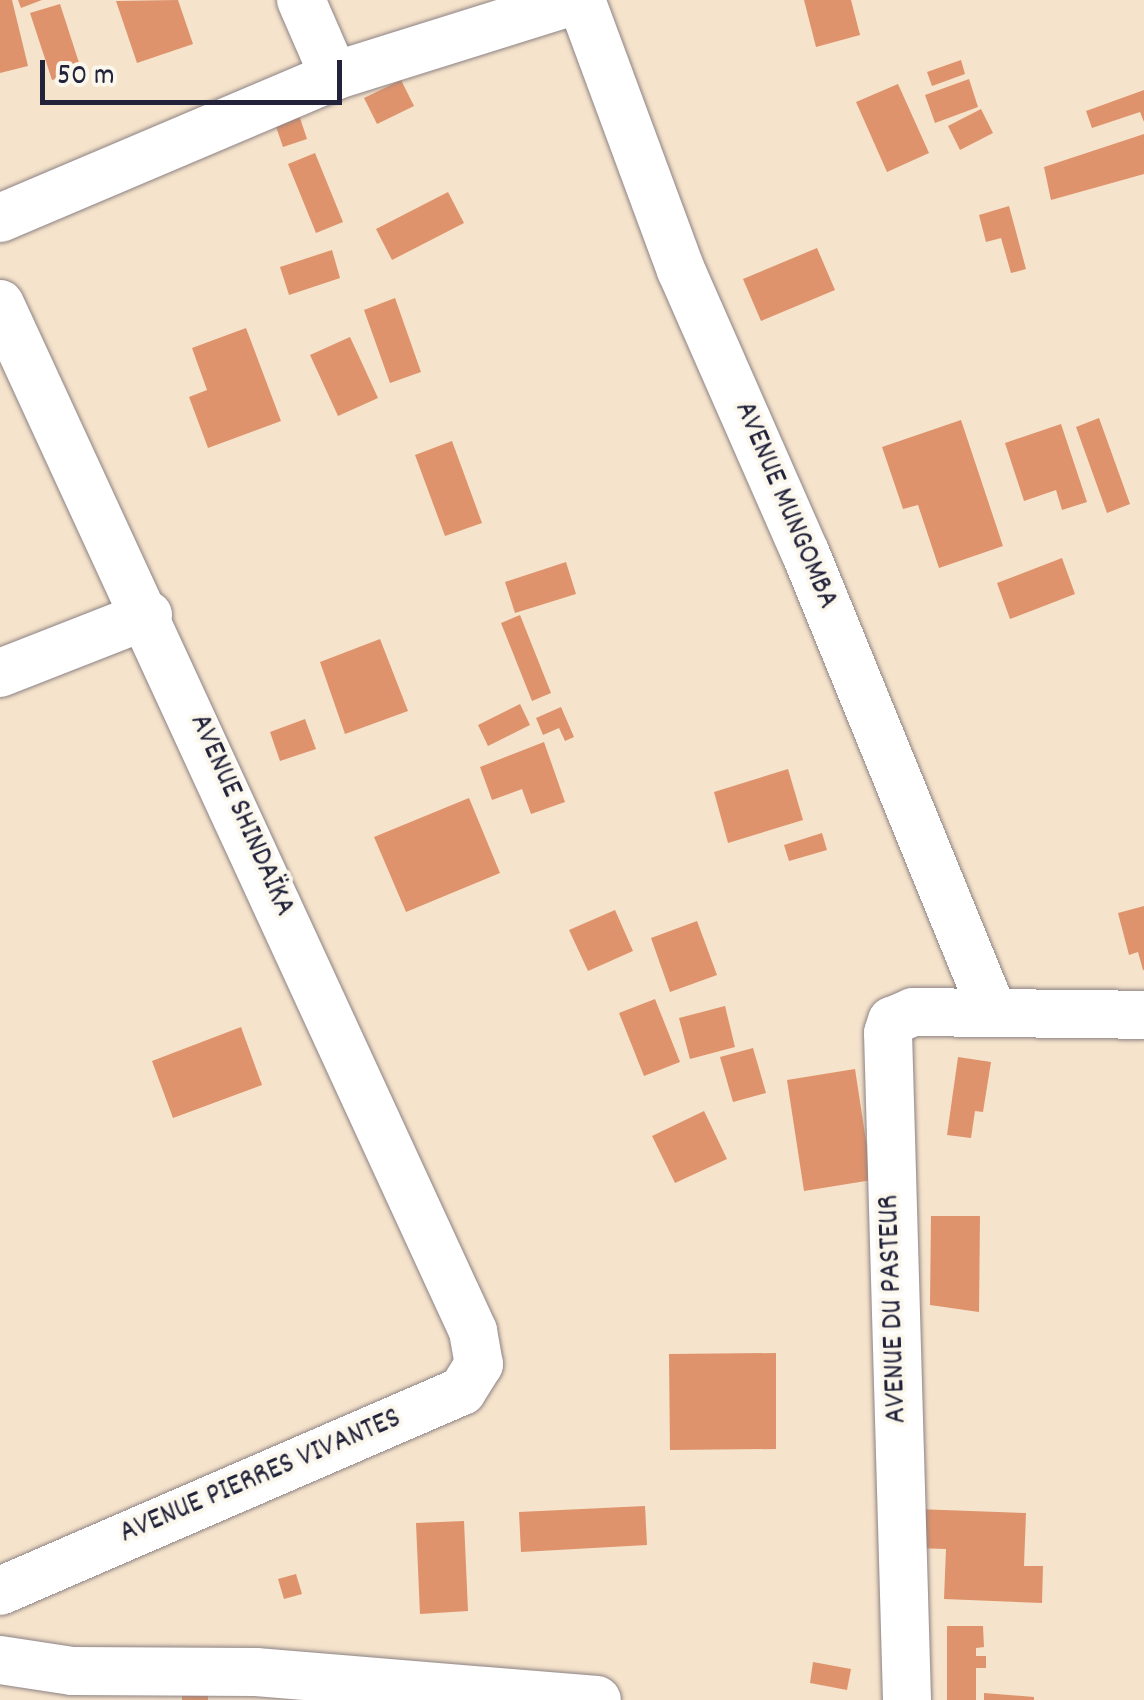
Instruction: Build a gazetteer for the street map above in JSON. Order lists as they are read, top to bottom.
{
  "streets": {
    "street": [
      "AVENUE MUNGOMBA",
      "AVENUE SHINDAÏKA",
      "AVENUE DU PASTEUR",
      "AVENUE PIERRES VIVANTES"
    ]
  },
  "crossings": [
    ["AVENUE MUNGOMBA", "AVENUE DU PASTEUR"],
    ["AVENUE SHINDAÏKA", "AVENUE PIERRES VIVANTES"]
  ],
  "scale_bar": "50 m"
}
